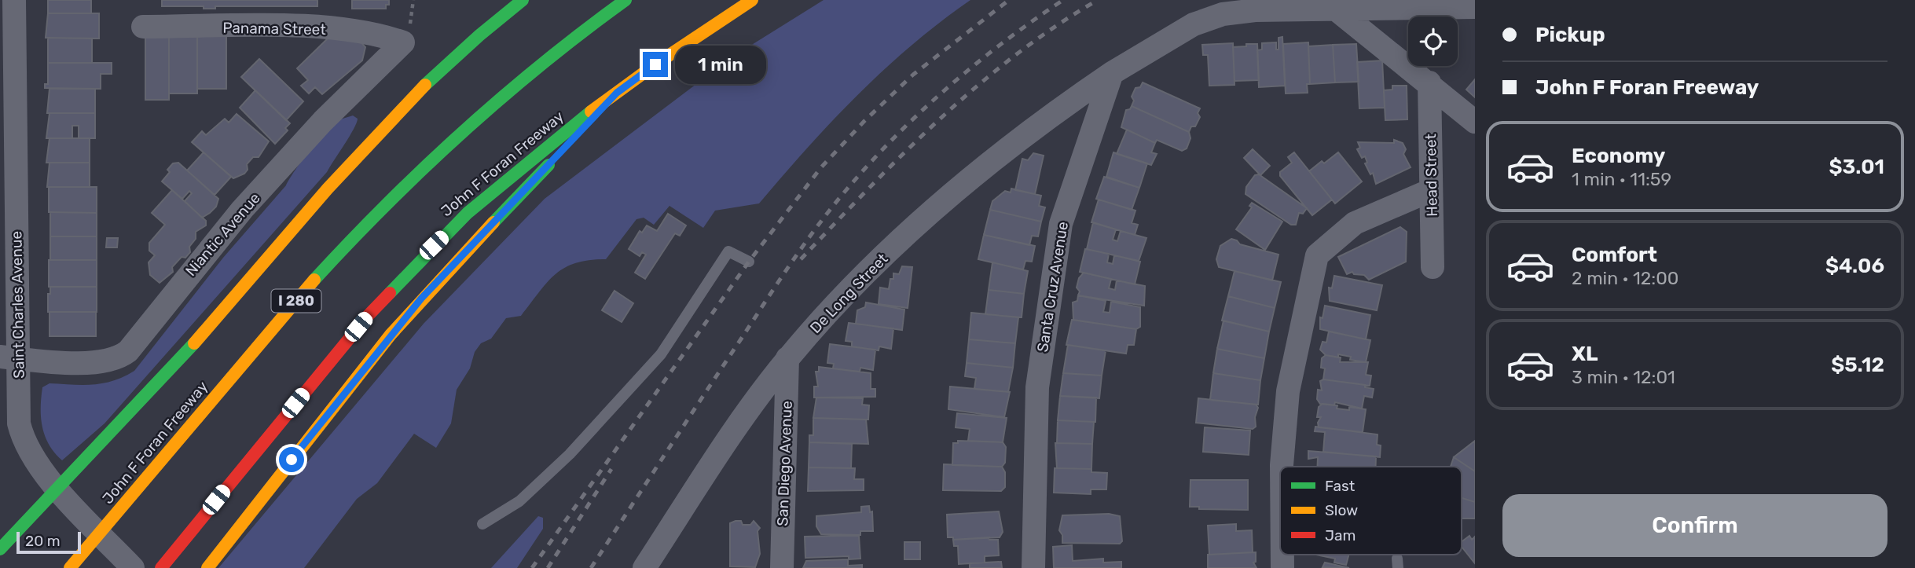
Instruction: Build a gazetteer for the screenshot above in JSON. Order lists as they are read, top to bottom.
{
  "streets": {
    "highway": ["John F Foran Freeway", "I 280"],
    "street": [
      "Panama Street",
      "Head Street",
      "Niantic Avenue",
      "Santa Cruz Avenue",
      "De Long Street",
      "Saint Charles Avenue",
      "San Diego Avenue"
    ]
  },
  "crossings": [
    ["Panama Street", "Niantic Avenue"],
    ["Niantic Avenue", "Saint Charles Avenue"],
    ["Santa Cruz Avenue", "De Long Street"],
    ["De Long Street", "San Diego Avenue"]
  ],
  "legend": ["Fast", "Slow", "Jam"],
  "scale_bar": "20 m",
  "page": {
    "banner": ["Pickup", "John F Foran Freeway"],
    "bubble": "1 min",
    "list": [
      {
        "name": "Economy",
        "note": "1 min · 11:59",
        "value": "$3.01"
      },
      {
        "name": "Comfort",
        "note": "2 min · 12:00",
        "value": "$4.06"
      },
      {
        "name": "XL",
        "note": "3 min · 12:01",
        "value": "$5.12"
      }
    ],
    "buttons": "Confirm",
    "scale": "20 m"
  }
}
